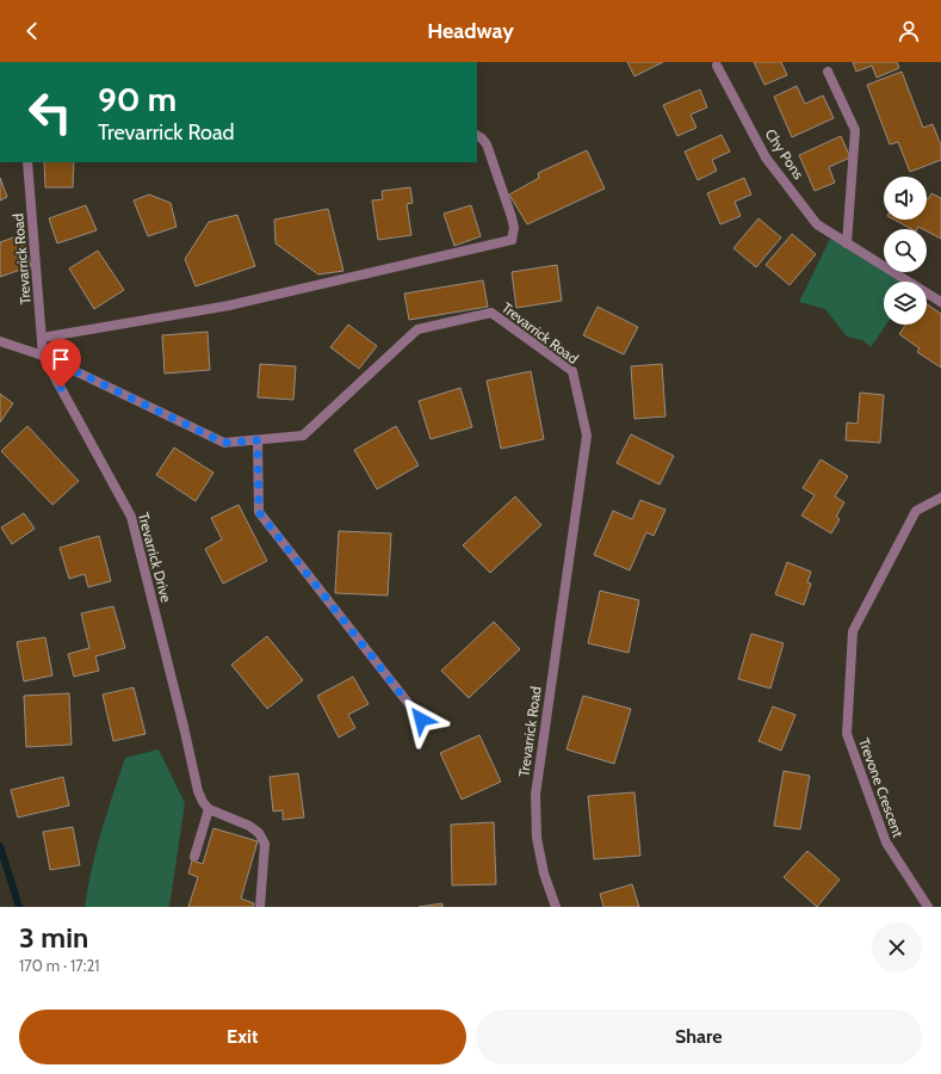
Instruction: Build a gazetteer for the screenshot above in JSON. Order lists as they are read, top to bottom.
{
  "streets": {
    "street": [
      "Chy Pons",
      "Trevarrick Road",
      "Trevarrick Drive",
      "Trevone Crescent"
    ]
  },
  "crossings": [
    ["Trevarrick Road", "Trevarrick Drive"]
  ],
  "page": {
    "header": "Headway",
    "turn": ["90 m", "Trevarrick Road"],
    "heading": ["3 min", "170 m · 17:21"],
    "buttons": ["Exit", "Share"]
  }
}
